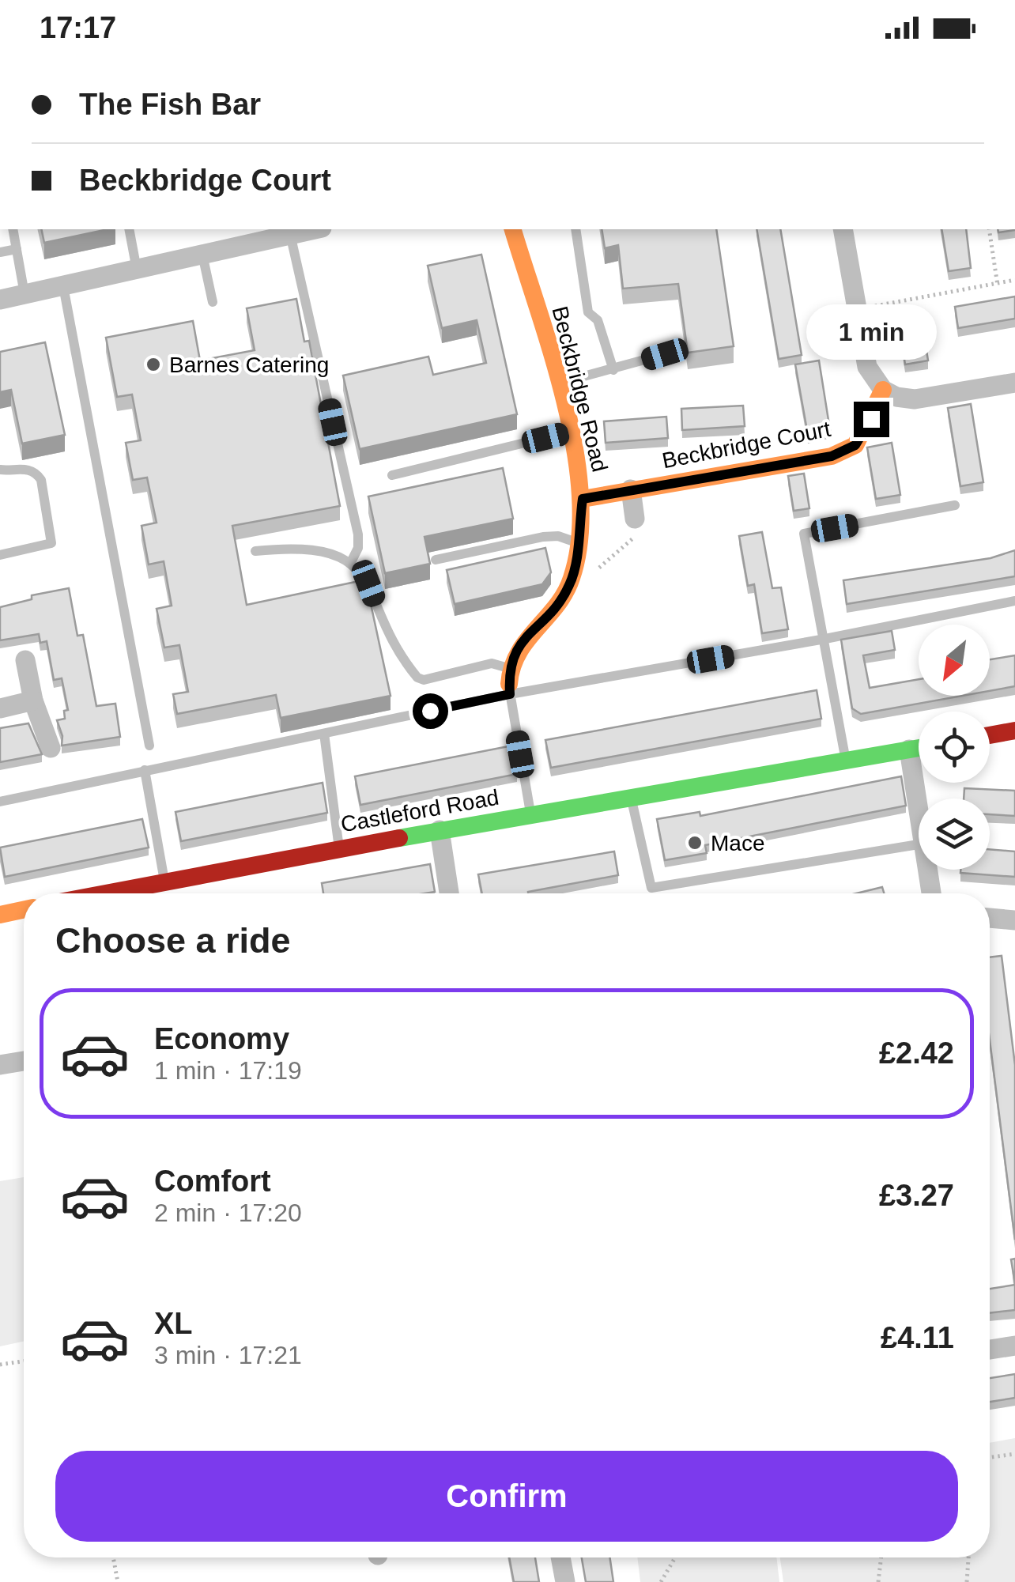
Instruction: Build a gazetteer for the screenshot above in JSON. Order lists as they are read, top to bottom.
{
  "streets": {
    "street": ["Beckbridge Road", "Beckbridge Court", "Castleford Road"]
  },
  "crossings": [
    ["Beckbridge Road", "Beckbridge Court"]
  ],
  "places": ["Barnes Catering", "Mace"],
  "north": "bottom left",
  "page": {
    "status": "17:17",
    "banner": ["The Fish Bar", "Beckbridge Court"],
    "bubble": "1 min",
    "heading": "Choose a ride",
    "list": [
      {
        "name": "Economy",
        "note": "1 min · 17:19",
        "value": "£2.42"
      },
      {
        "name": "Comfort",
        "note": "2 min · 17:20",
        "value": "£3.27"
      },
      {
        "name": "XL",
        "note": "3 min · 17:21",
        "value": "£4.11"
      }
    ],
    "buttons": "Confirm"
  }
}
